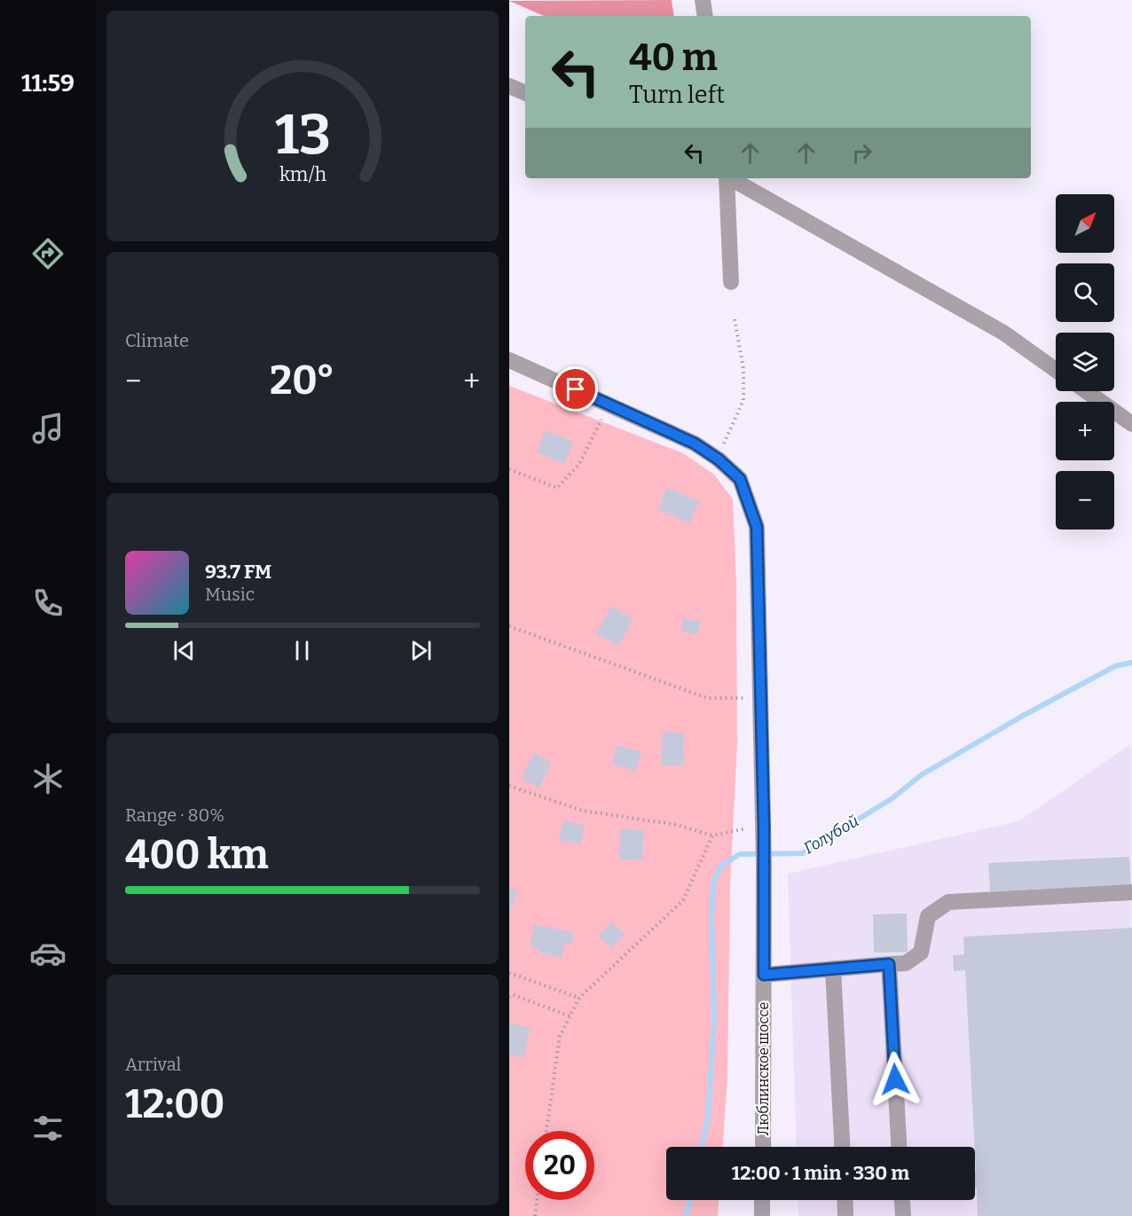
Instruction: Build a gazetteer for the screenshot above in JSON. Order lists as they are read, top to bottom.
{
  "streets": {
    "street": ["Люблинское шоссе"]
  },
  "water": ["Голубой"],
  "north": "top right",
  "page": {
    "tabs": "11:59",
    "turn": ["40 m", "Turn left"],
    "map_buttons": ["+", "−"],
    "tile": [
      "Climate",
      ["Range · 80%", "400 km"],
      ["Arrival", "12:00"]
    ],
    "heat": ["−", "20°", "+"],
    "song": ["93.7 FM", "Music"],
    "limit": "20",
    "trip": "12:00 · 1 min · 330 m",
    "gauge": ["13", "km/h"]
  }
}
